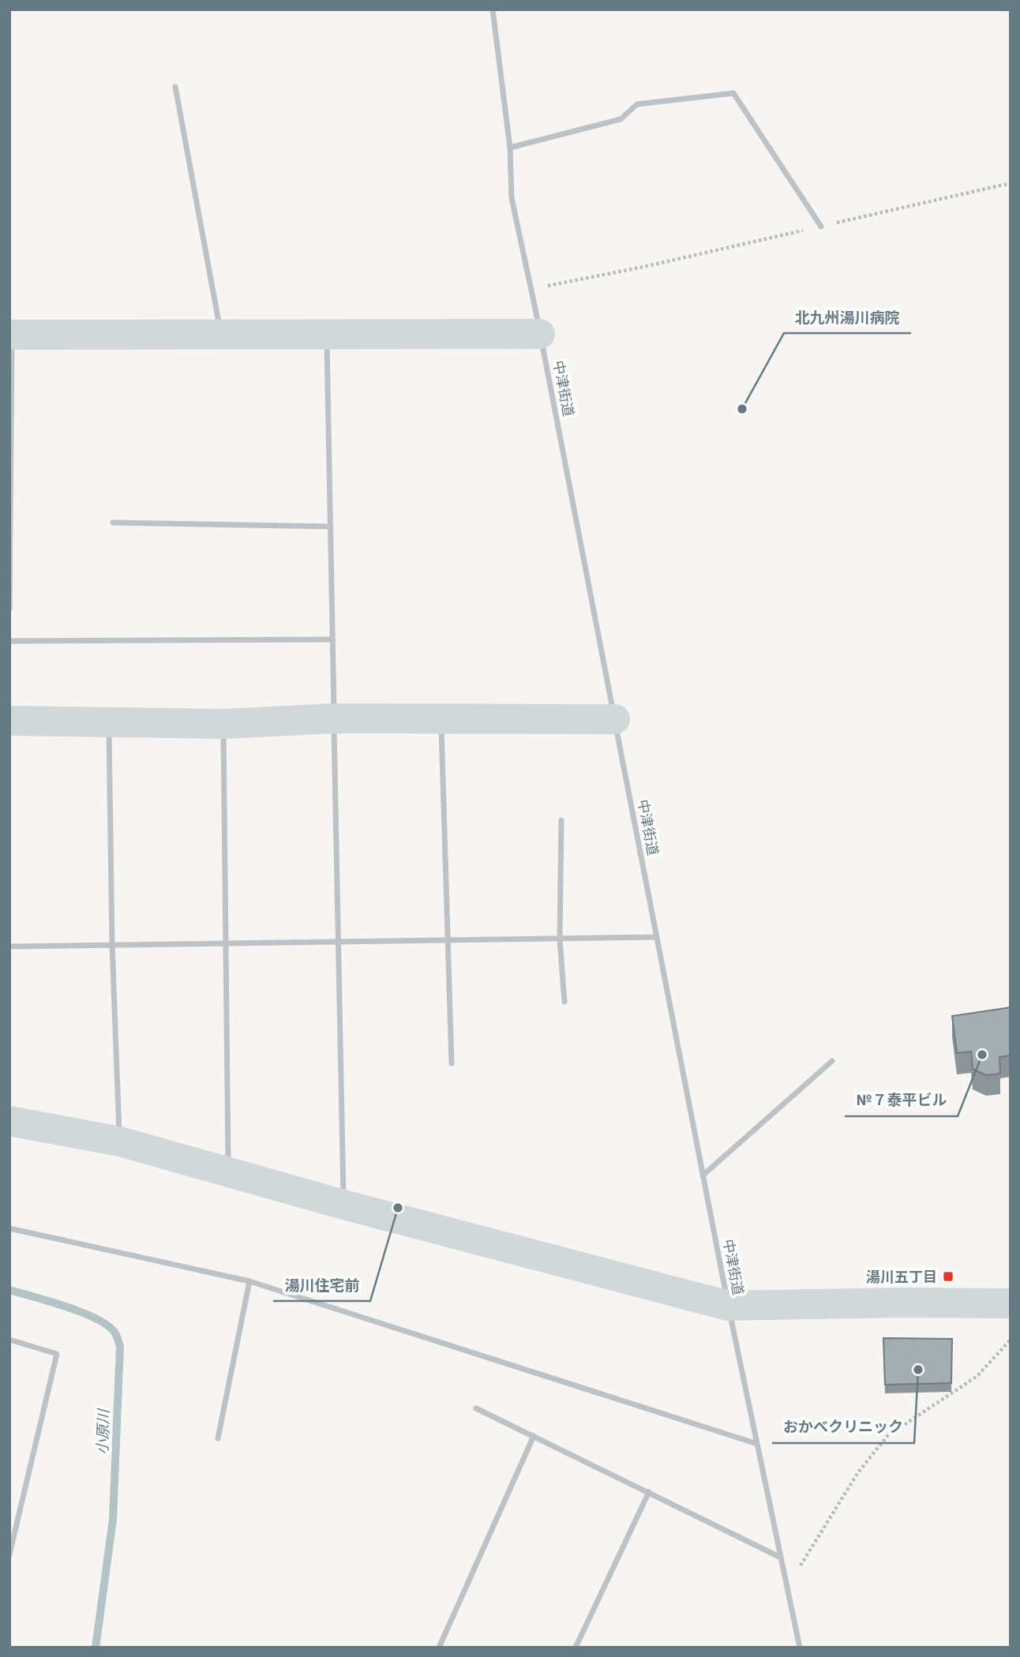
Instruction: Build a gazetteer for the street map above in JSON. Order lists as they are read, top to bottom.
{
  "streets": {
    "street": ["中津街道"]
  },
  "water": ["小原川"],
  "places": {
    "other": [
      "北九州湯川病院",
      "№７泰平ビル",
      "湯川住宅前",
      "おかべクリニック"
    ],
    "transit": ["湯川五丁目"]
  }
}
